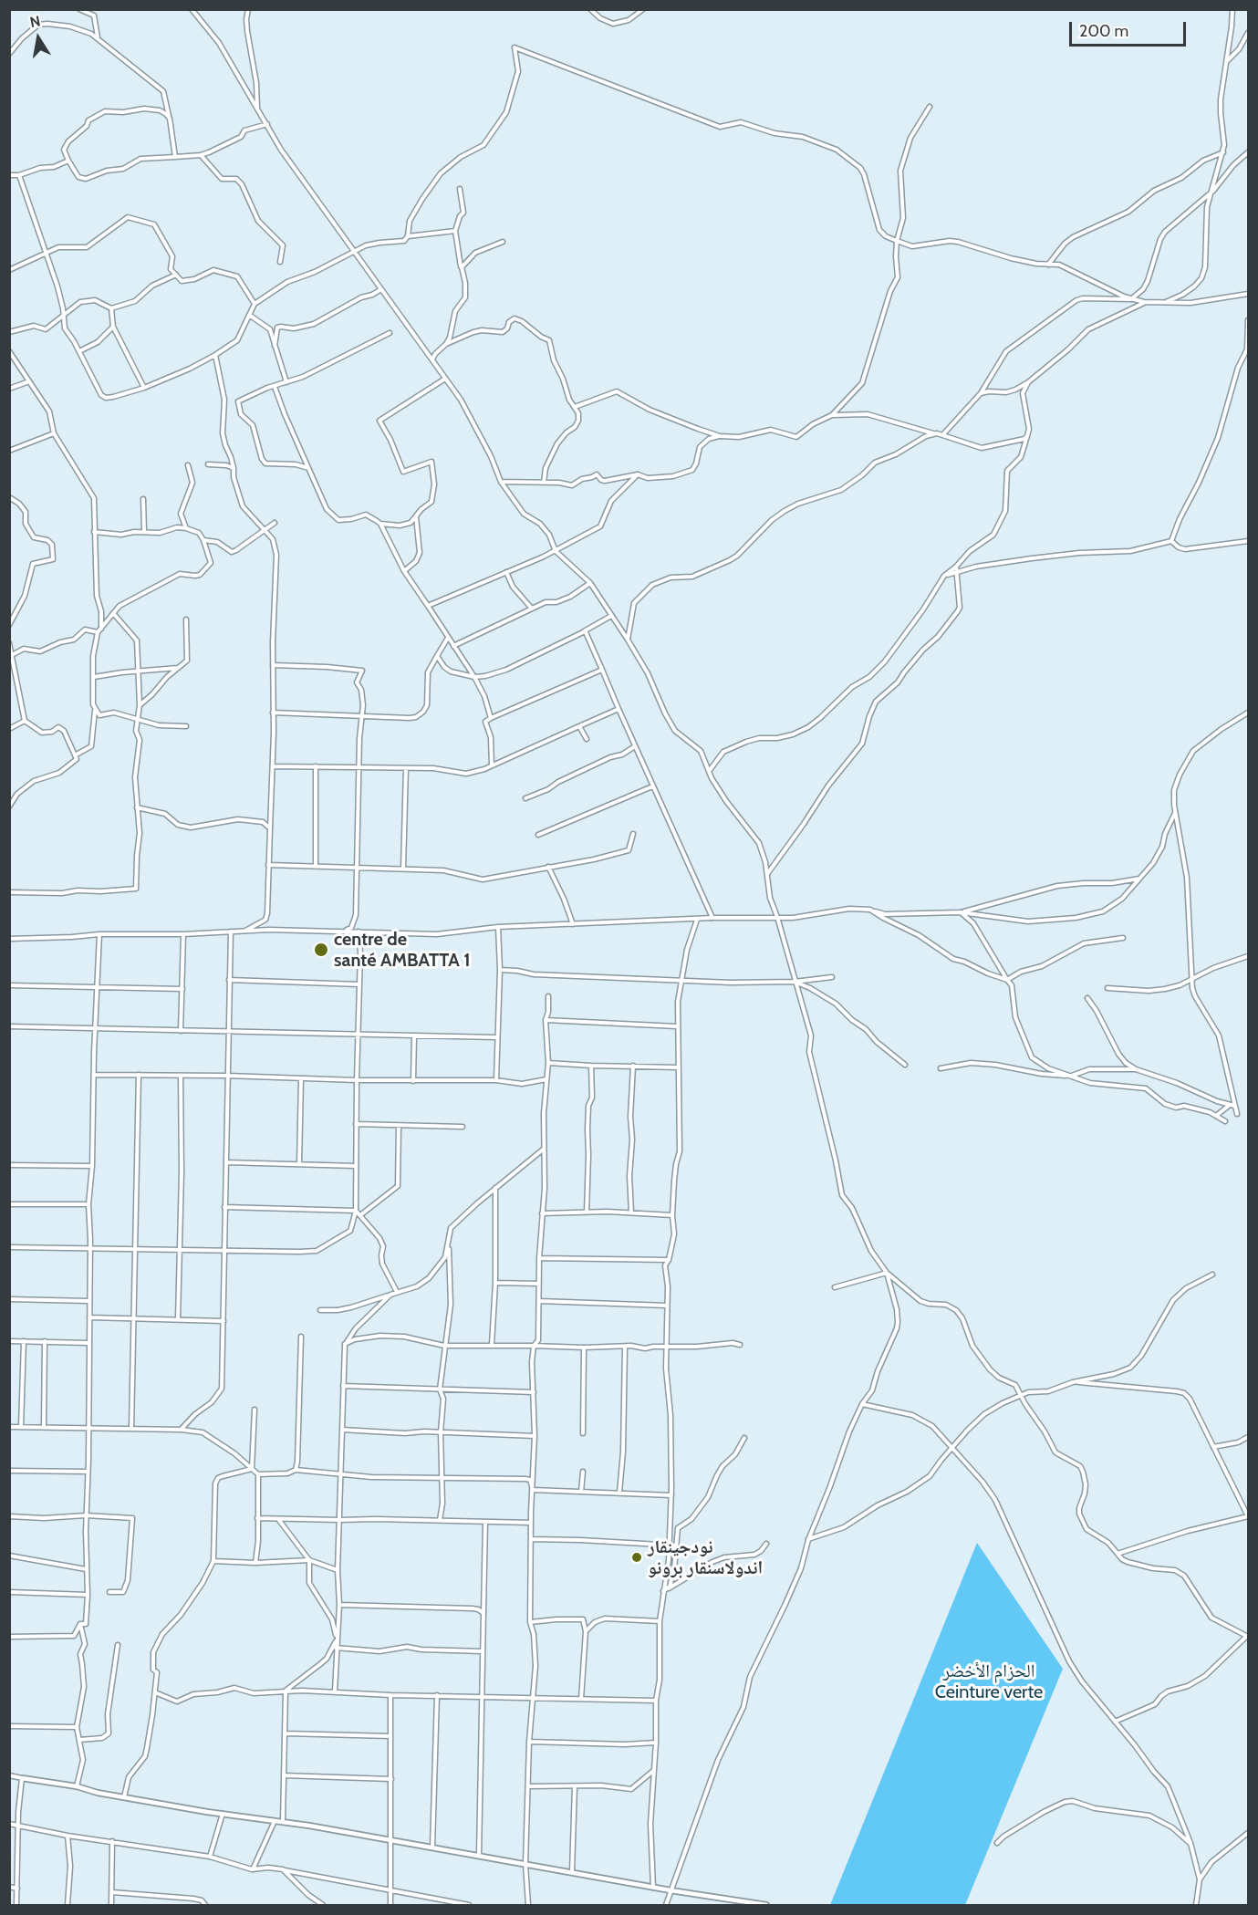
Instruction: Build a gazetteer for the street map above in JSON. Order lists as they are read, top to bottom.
{
  "parks": ["الحزام الأخضر Ceinture verte"],
  "places": ["centre de santé AMBATTA 1", "نودجينقار اندولاسنقار برونو"],
  "scale_bar": "200 m",
  "north": "top"
}
